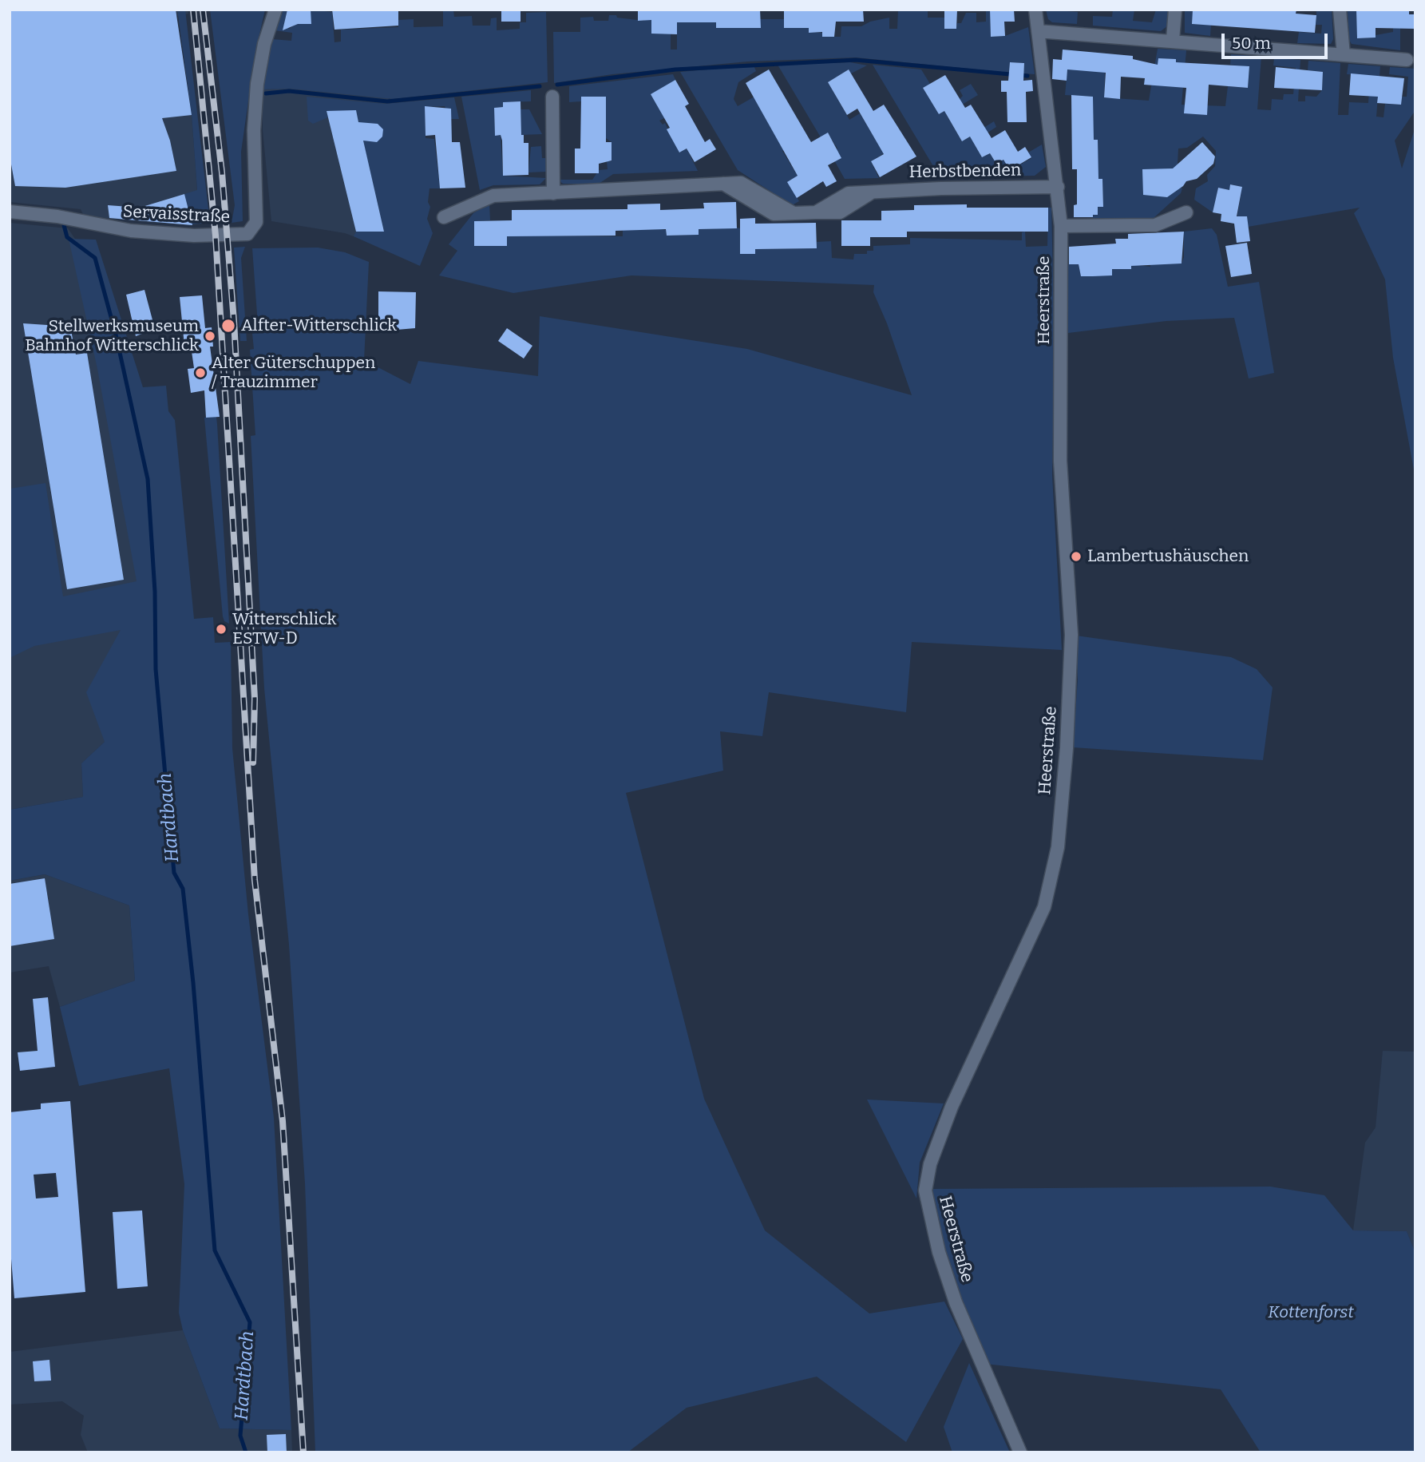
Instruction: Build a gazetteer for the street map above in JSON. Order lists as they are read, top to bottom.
{
  "streets": {
    "street": ["Herbstbenden", "Servaisstraße", "Heerstraße"]
  },
  "crossings": [
    ["Herbstbenden", "Heerstraße"]
  ],
  "water": ["Hardtbach"],
  "parks": ["Kottenforst"],
  "places": [
    "Alfter-Witterschlick",
    "Stellwerksmuseum Bahnhof Witterschlick",
    "Alter Güterschuppen / Trauzimmer",
    "Lambertushäuschen",
    "Witterschlick ESTW-D"
  ],
  "scale_bar": "50 m"
}
